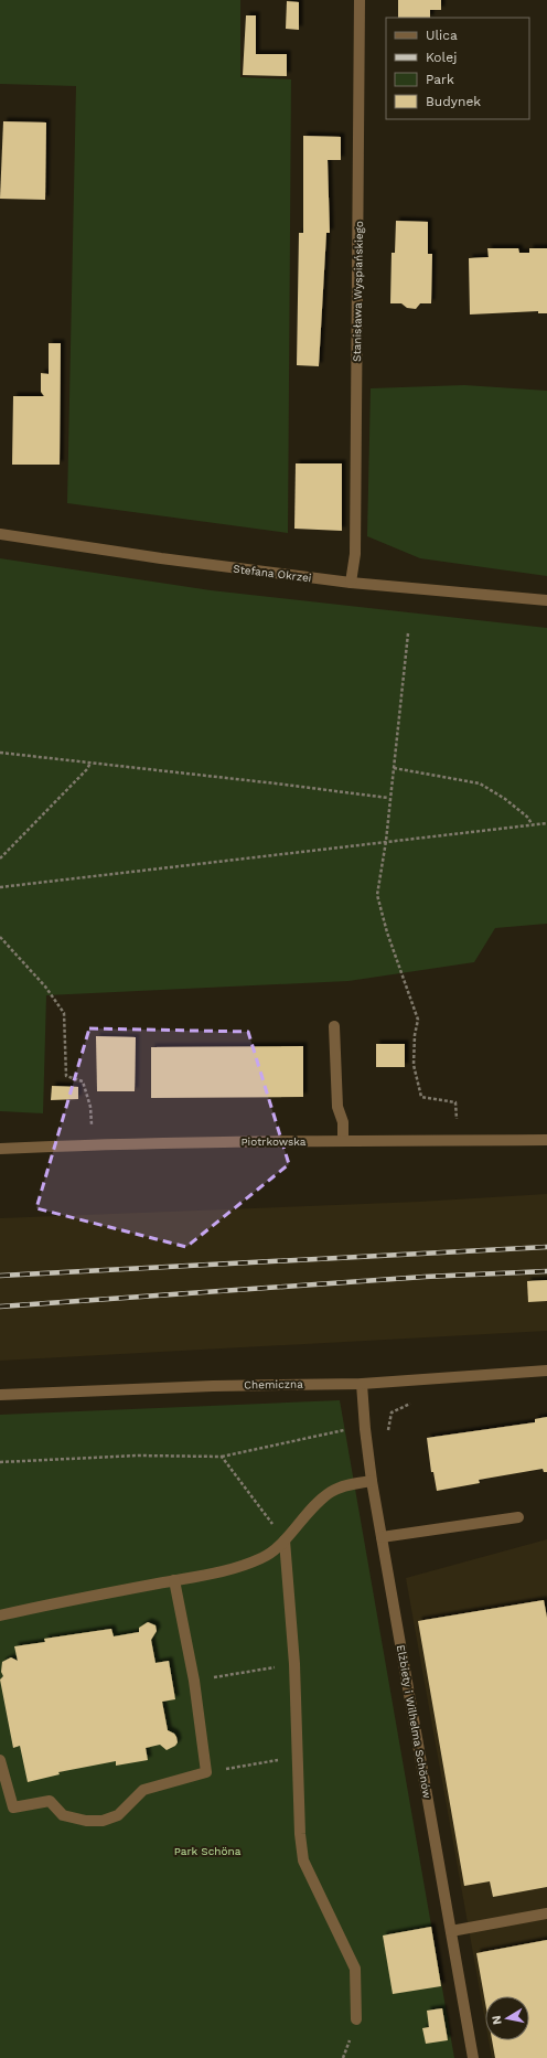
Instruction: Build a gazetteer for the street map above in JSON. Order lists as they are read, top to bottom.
{
  "streets": {
    "street": [
      "Stanisława Wyspiańskiego",
      "Stefana Okrzei",
      "Piotrkowska",
      "Chemiczna",
      "Elżbiety i Wilhelma Schönów"
    ]
  },
  "crossings": [
    ["Stanisława Wyspiańskiego", "Stefana Okrzei"],
    ["Chemiczna", "Elżbiety i Wilhelma Schönów"]
  ],
  "parks": ["Park Schöna"],
  "legend": [
    "Ulica",
    "Kolej",
    "Park",
    "Budynek"
  ],
  "north": "left"
}
